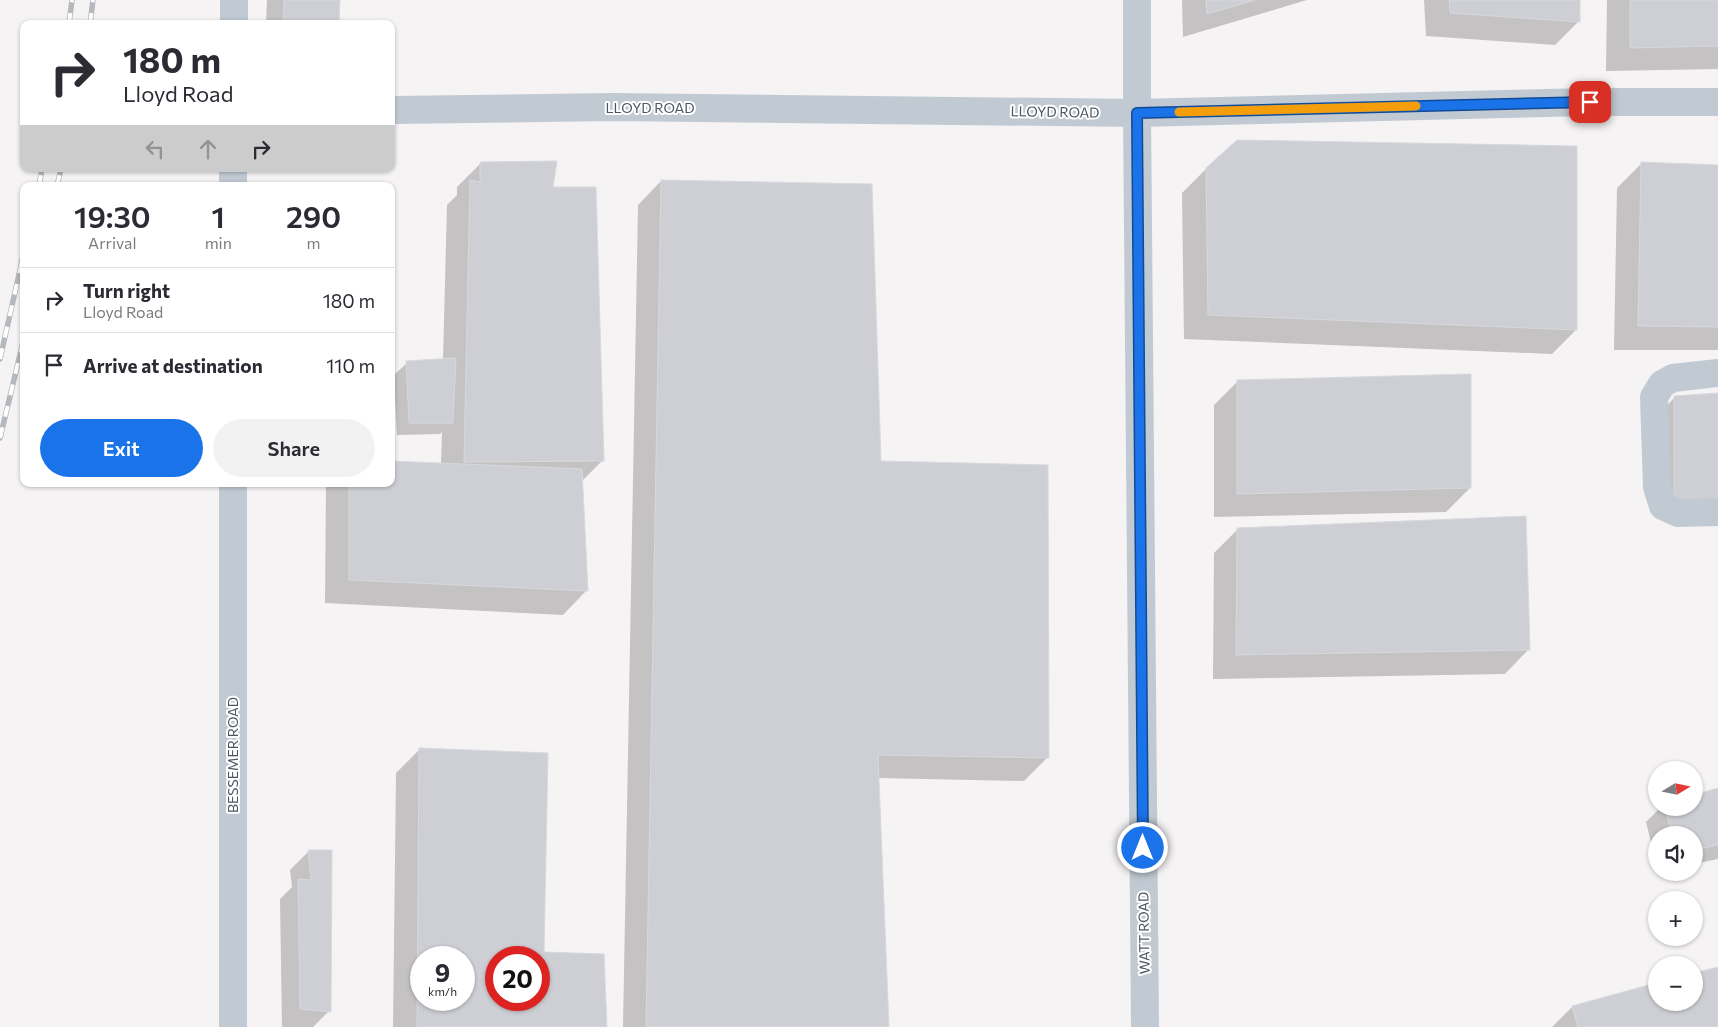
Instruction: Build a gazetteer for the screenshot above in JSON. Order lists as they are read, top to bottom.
{
  "streets": {
    "street": ["LLOYD ROAD", "BESSEMER ROAD", "WATT ROAD"]
  },
  "crossings": [
    ["LLOYD ROAD", "WATT ROAD"]
  ],
  "north": "right",
  "page": {
    "turn": ["180 m", "Lloyd Road"],
    "eta": [
      "19:30",
      "Arrival",
      "1",
      "min",
      "290",
      "m"
    ],
    "list": [
      {
        "name": "Turn right",
        "note": "Lloyd Road",
        "value": "180 m"
      },
      {
        "name": "Arrive at destination",
        "value": "110 m"
      }
    ],
    "buttons": ["Exit", "Share"],
    "map_buttons": ["+", "−"],
    "speed": "9 km/h",
    "limit": "20"
  }
}
